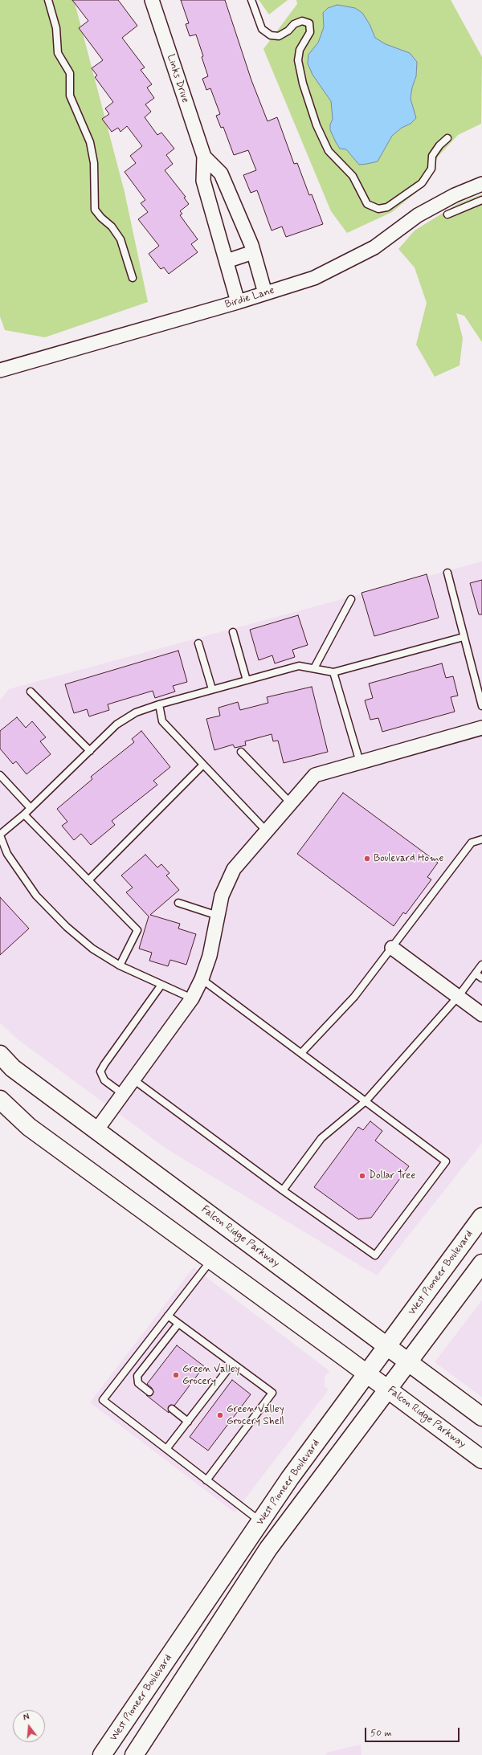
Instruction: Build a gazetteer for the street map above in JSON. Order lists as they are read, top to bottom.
{
  "streets": {
    "main road": ["Falcon Ridge Parkway", "West Pioneer Boulevard"],
    "street": ["Links Drive", "Birdie Lane"]
  },
  "crossings": [
    ["Links Drive", "Birdie Lane"],
    ["Falcon Ridge Parkway", "West Pioneer Boulevard"]
  ],
  "places": [
    "Boulevard Home",
    "Dollar Tree",
    "Green Valley Grocery",
    "Green Valley Grocery Shell"
  ],
  "scale_bar": "50 m",
  "north": "top"
}
